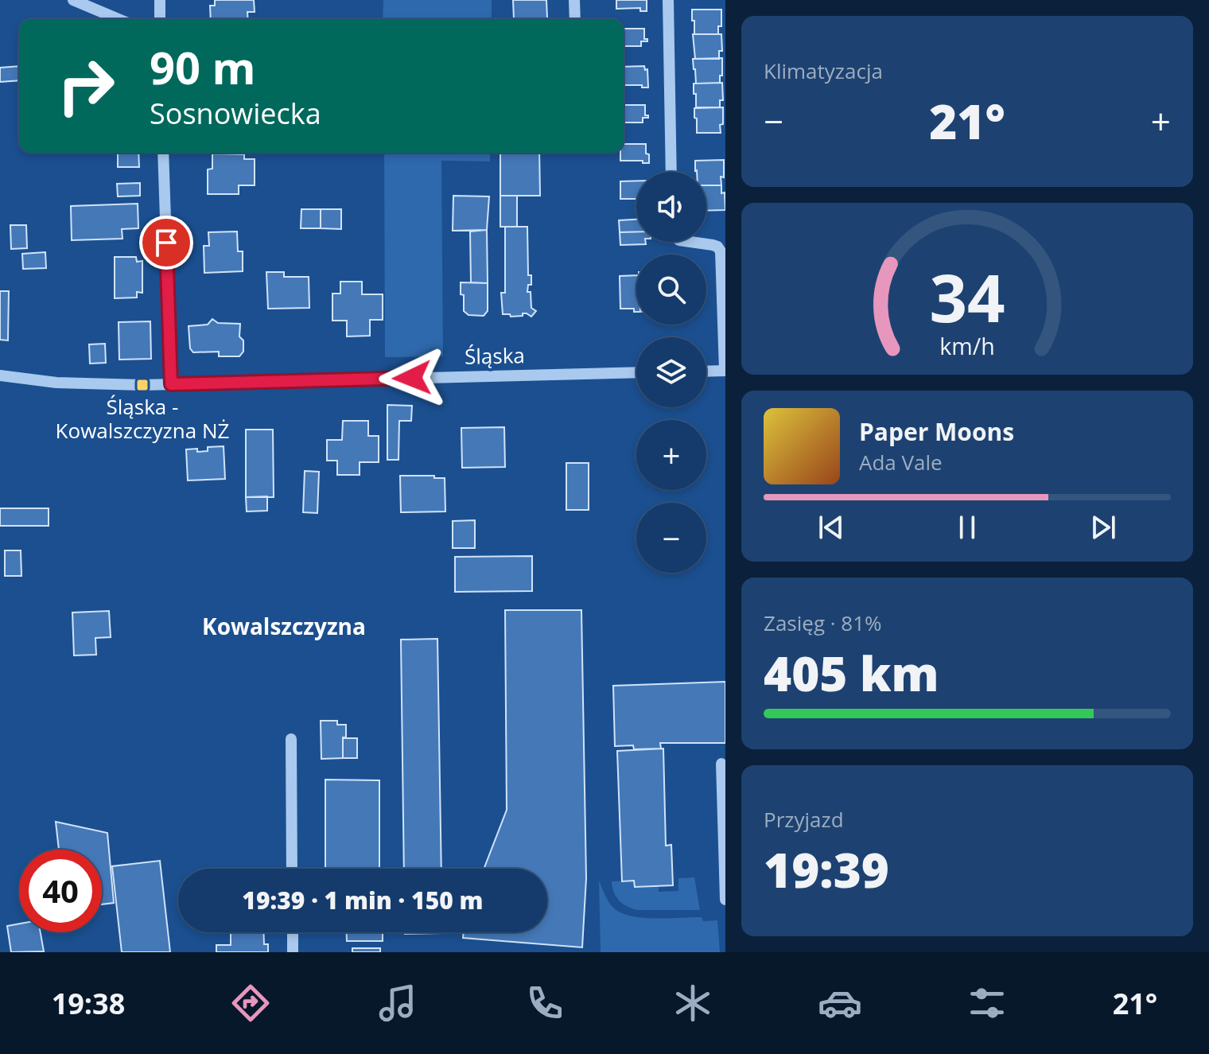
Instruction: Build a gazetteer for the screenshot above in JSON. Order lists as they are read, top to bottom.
{
  "streets": {
    "street": ["Śląska"]
  },
  "districts": ["Kowalszczyzna"],
  "places": {
    "transit": ["Śląska - Kowalszczyzna NŻ"]
  },
  "page": {
    "tile": [
      "Klimatyzacja",
      ["Zasięg · 81%", "405 km"],
      ["Przyjazd", "19:39"]
    ],
    "turn": ["90 m", "Sosnowiecka"],
    "heat": ["−", "21°", "+"],
    "map_buttons": ["+", "−"],
    "song": ["Paper Moons", "Ada Vale"],
    "limit": "40",
    "trip": "19:39 · 1 min · 150 m",
    "tabs": ["19:38", "21°"],
    "gauge": ["34", "km/h"]
  }
}
